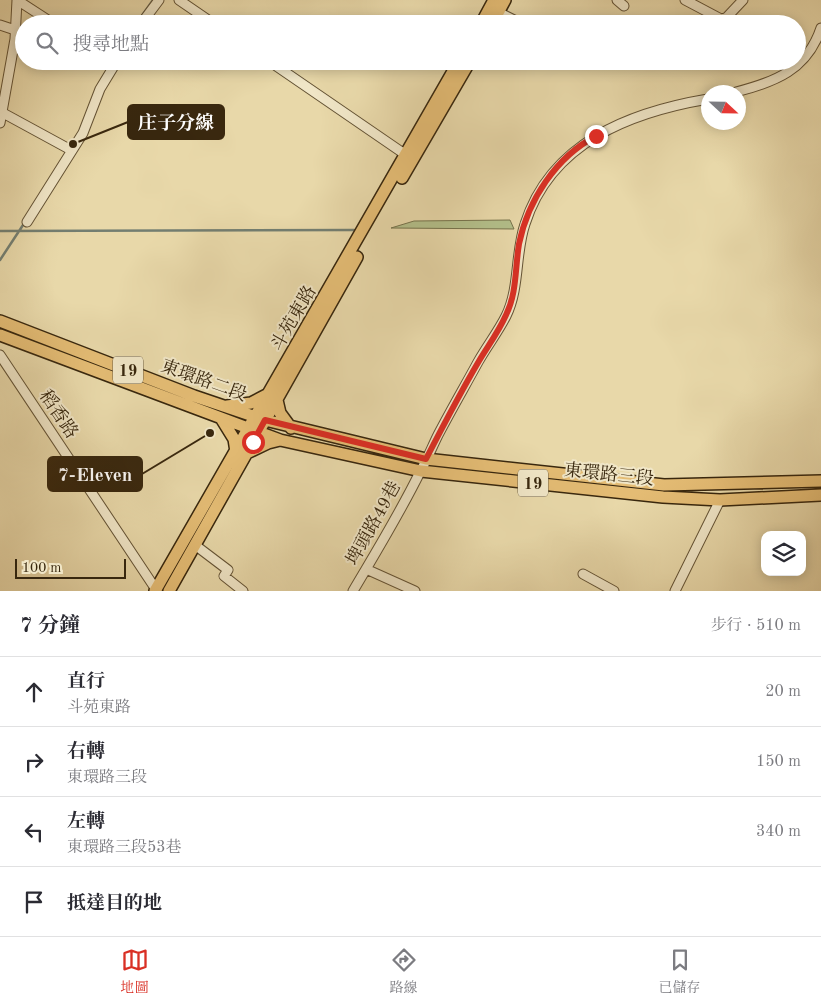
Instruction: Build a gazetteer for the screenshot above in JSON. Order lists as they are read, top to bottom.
{
  "streets": {
    "main road": [
      "斗苑東路",
      "19",
      "東環路二段",
      "東環路三段"
    ],
    "street": ["稻香路", "埤頭路49巷"]
  },
  "crossings": [
    ["斗苑東路", "東環路二段"],
    ["斗苑東路", "稻香路"],
    ["斗苑東路", "東環路三段"],
    ["東環路二段", "東環路三段"],
    ["東環路三段", "埤頭路49巷"]
  ],
  "places": ["庄子分線", "7-Eleven"],
  "scale_bar": "100 m",
  "north": "right",
  "page": {
    "search": "搜尋地點",
    "scale": "100 m",
    "heading": ["7 分鐘", "步行 · 510 m"],
    "list": [
      ["直行", "斗苑東路", "20 m"],
      ["右轉", "東環路三段", "150 m"],
      ["左轉", "東環路三段53巷", "340 m"],
      "抵達目的地"
    ],
    "nav": ["地圖", "路線", "已儲存"]
  }
}
